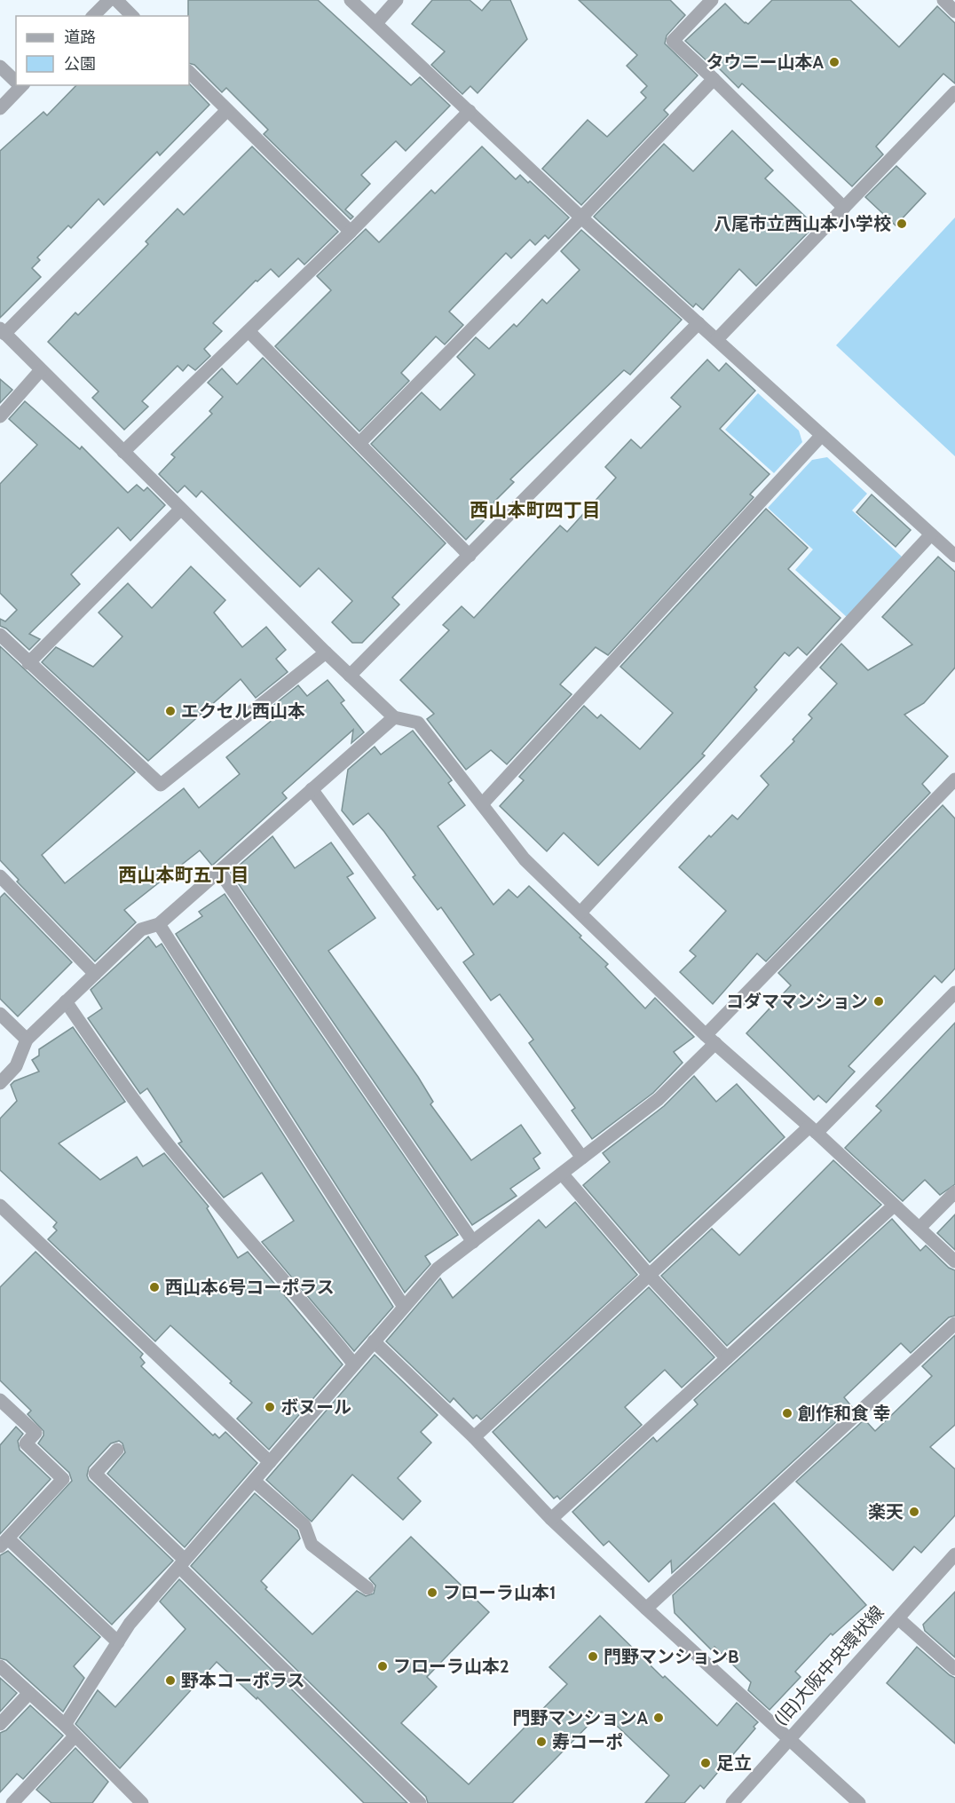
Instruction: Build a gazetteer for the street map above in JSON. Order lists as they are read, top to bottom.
{
  "streets": {
    "street": ["(旧)大阪中央環状線"]
  },
  "districts": ["西山本町四丁目", "西山本町五丁目"],
  "places": [
    "タウニー山本A",
    "八尾市立西山本小学校",
    "エクセル西山本",
    "コダママンション",
    "西山本6号コーポラス",
    "ボヌール",
    "創作和食 幸",
    "楽天",
    "フローラ山本1",
    "門野マンションB",
    "フローラ山本2",
    "野本コーポラス",
    "門野マンションA",
    "寿コーポ",
    "足立"
  ],
  "legend": ["道路", "公園"]
}
